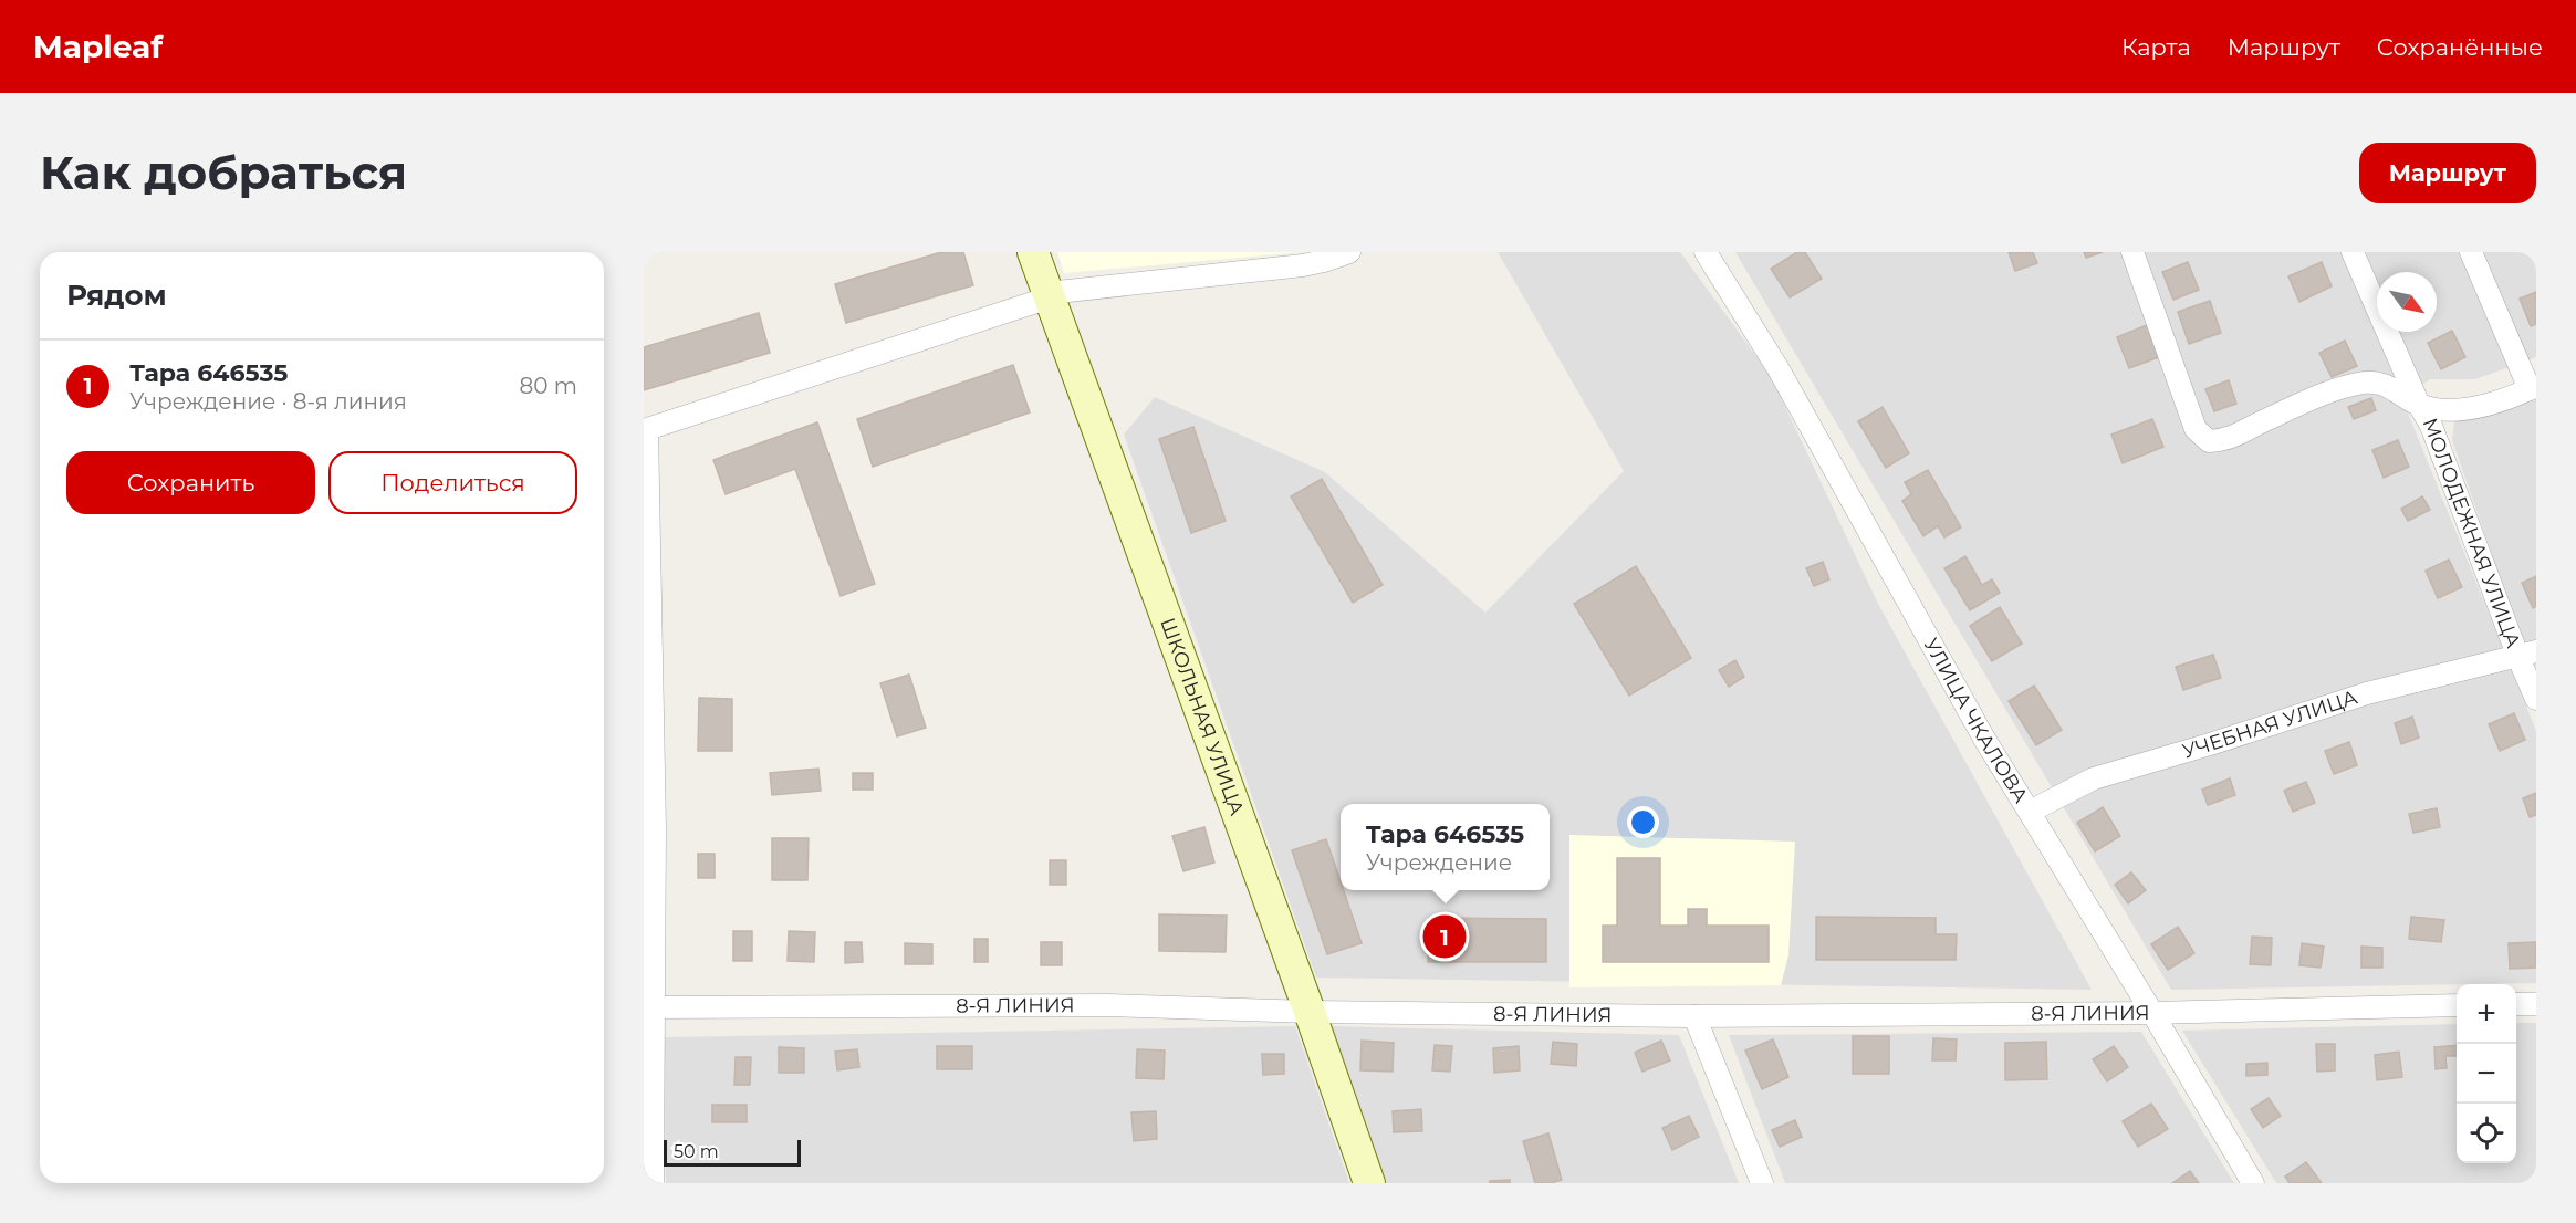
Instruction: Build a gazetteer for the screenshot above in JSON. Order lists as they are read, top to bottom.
{
  "streets": {
    "street": [
      "МОЛОДЕЖНАЯ УЛИЦА",
      "ШКОЛЬНАЯ УЛИЦА",
      "УЛИЦА ЧКАЛОВА",
      "УЧЕБНАЯ УЛИЦА",
      "8-Я ЛИНИЯ"
    ]
  },
  "crossings": [
    ["МОЛОДЕЖНАЯ УЛИЦА", "УЧЕБНАЯ УЛИЦА"],
    ["ШКОЛЬНАЯ УЛИЦА", "8-Я ЛИНИЯ"],
    ["УЛИЦА ЧКАЛОВА", "УЧЕБНАЯ УЛИЦА"],
    ["УЛИЦА ЧКАЛОВА", "8-Я ЛИНИЯ"]
  ],
  "scale_bar": "50 m",
  "north": "bottom right",
  "page": {
    "header": "Mapleaf",
    "nav": ["Карта", "Маршрут", "Сохранённые"],
    "buttons": [
      "Маршрут",
      ["Сохранить", "Поделиться"]
    ],
    "title": "Как добраться",
    "heading": "Рядом",
    "list": [
      {
        "mark": "1",
        "name": "Тара 646535",
        "note": "Учреждение · 8-я линия",
        "value": "80 m"
      }
    ],
    "popup": ["Тара 646535", "Учреждение"],
    "pins": "1",
    "map_buttons": ["+", "−"],
    "scale": "50 m"
  }
}
